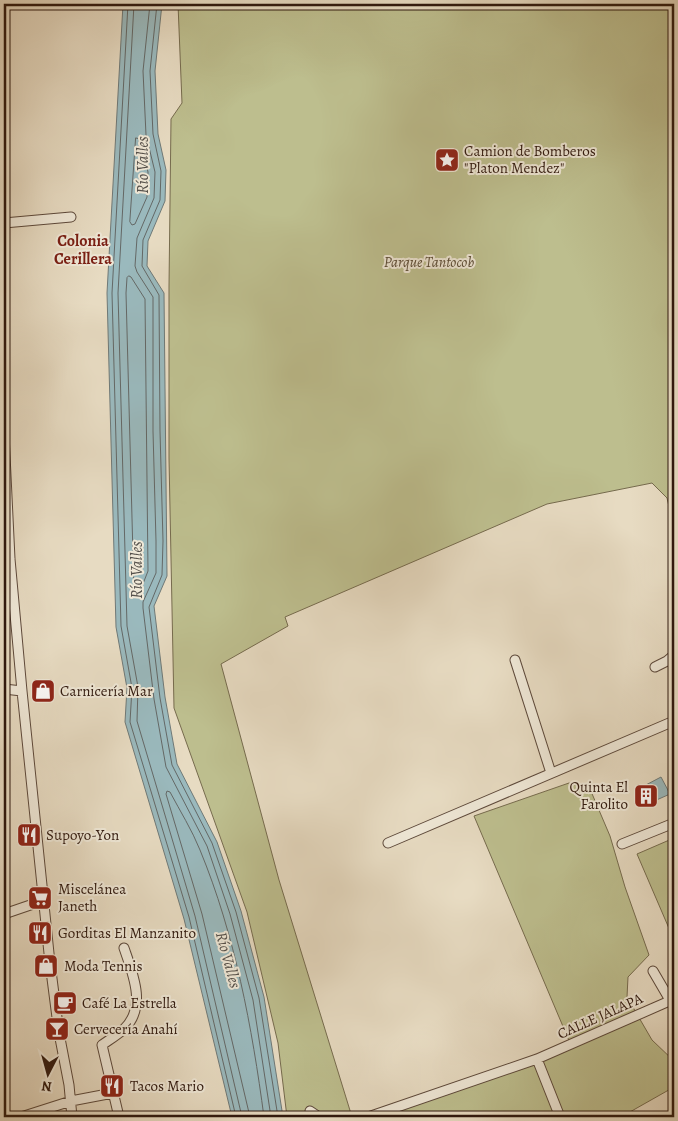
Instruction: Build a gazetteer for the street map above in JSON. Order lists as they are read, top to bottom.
{
  "streets": {
    "street": ["CALLE JALAPA"]
  },
  "districts": ["Colonia Cerillera"],
  "water": ["Río Valles"],
  "parks": ["Parque Tantocob"],
  "places": {
    "place": ["Camion de Bomberos \"Platon Mendez\""],
    "shop": ["Carnicería Mar", "Moda Tennis"],
    "building": ["Quinta El Farolito"],
    "restaurant": ["Supoyo-Yon", "Gorditas El Manzanito", "Tacos Mario"],
    "supermarket": ["Miscelánea Janeth"],
    "cafe": ["Café La Estrella"],
    "bar": ["Cervecería Anahí"]
  },
  "north": "bottom"
}
